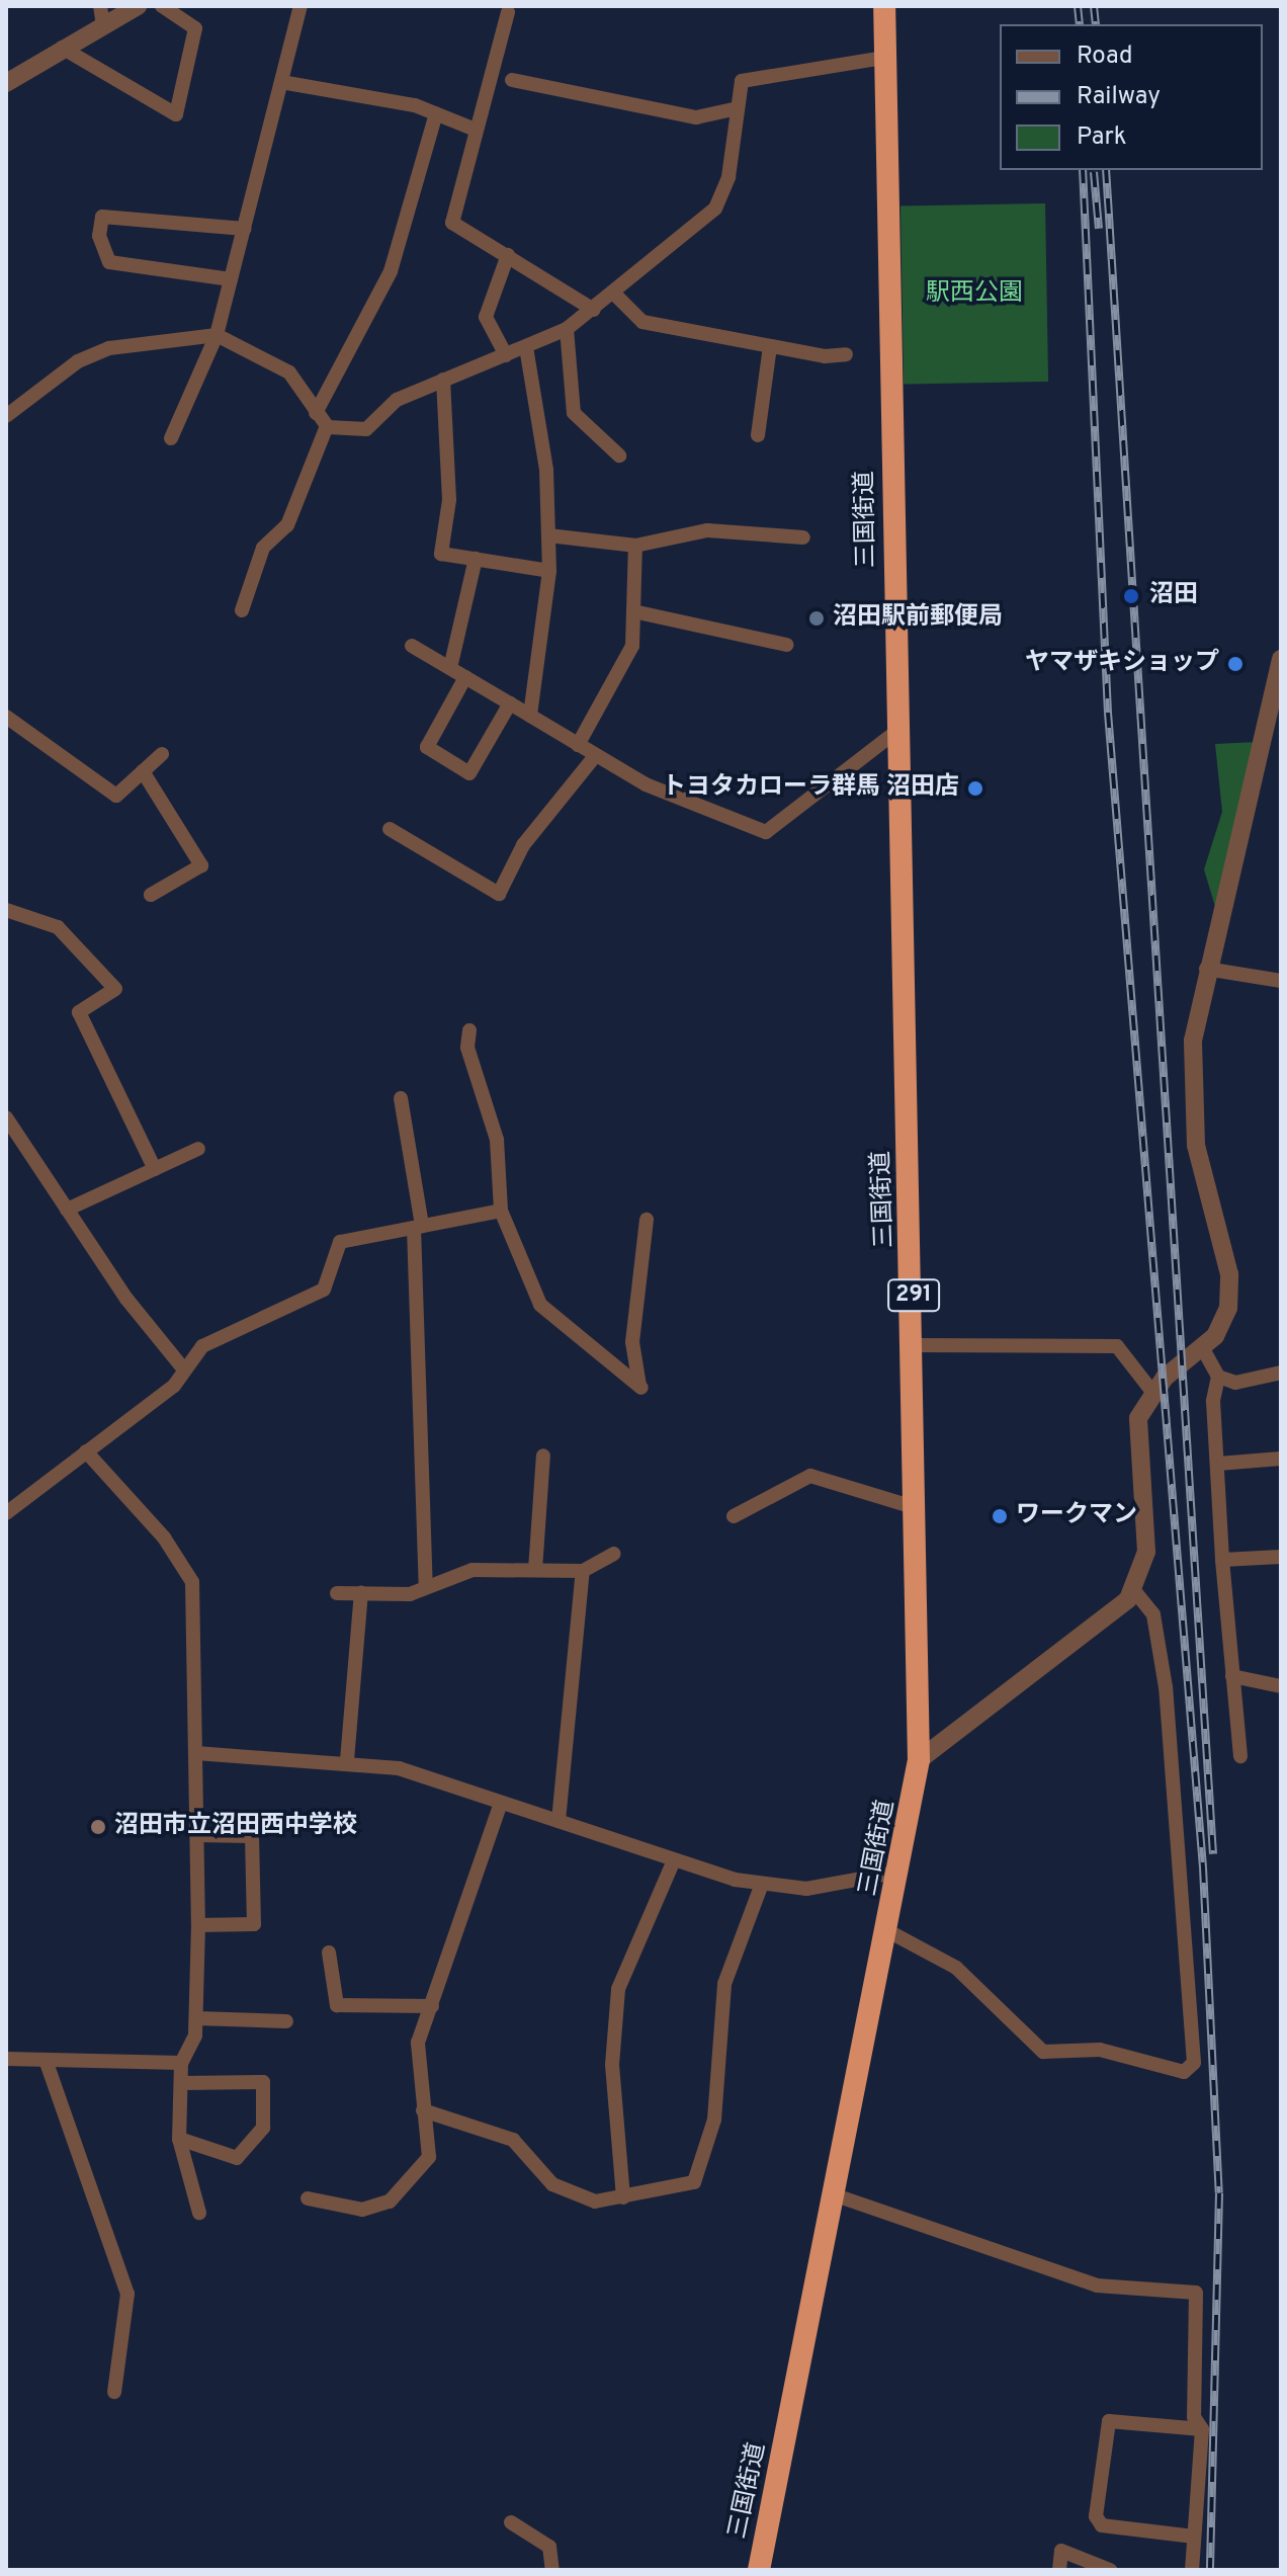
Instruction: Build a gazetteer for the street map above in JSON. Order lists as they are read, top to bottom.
{
  "streets": {
    "highway": ["三国街道", "291"]
  },
  "parks": ["駅西公園"],
  "places": [
    "沼田",
    "沼田駅前郵便局",
    "ヤマザキショップ",
    "トヨタカローラ群馬 沼田店",
    "ワークマン",
    "沼田市立沼田西中学校"
  ],
  "legend": ["Road", "Railway", "Park"]
}
